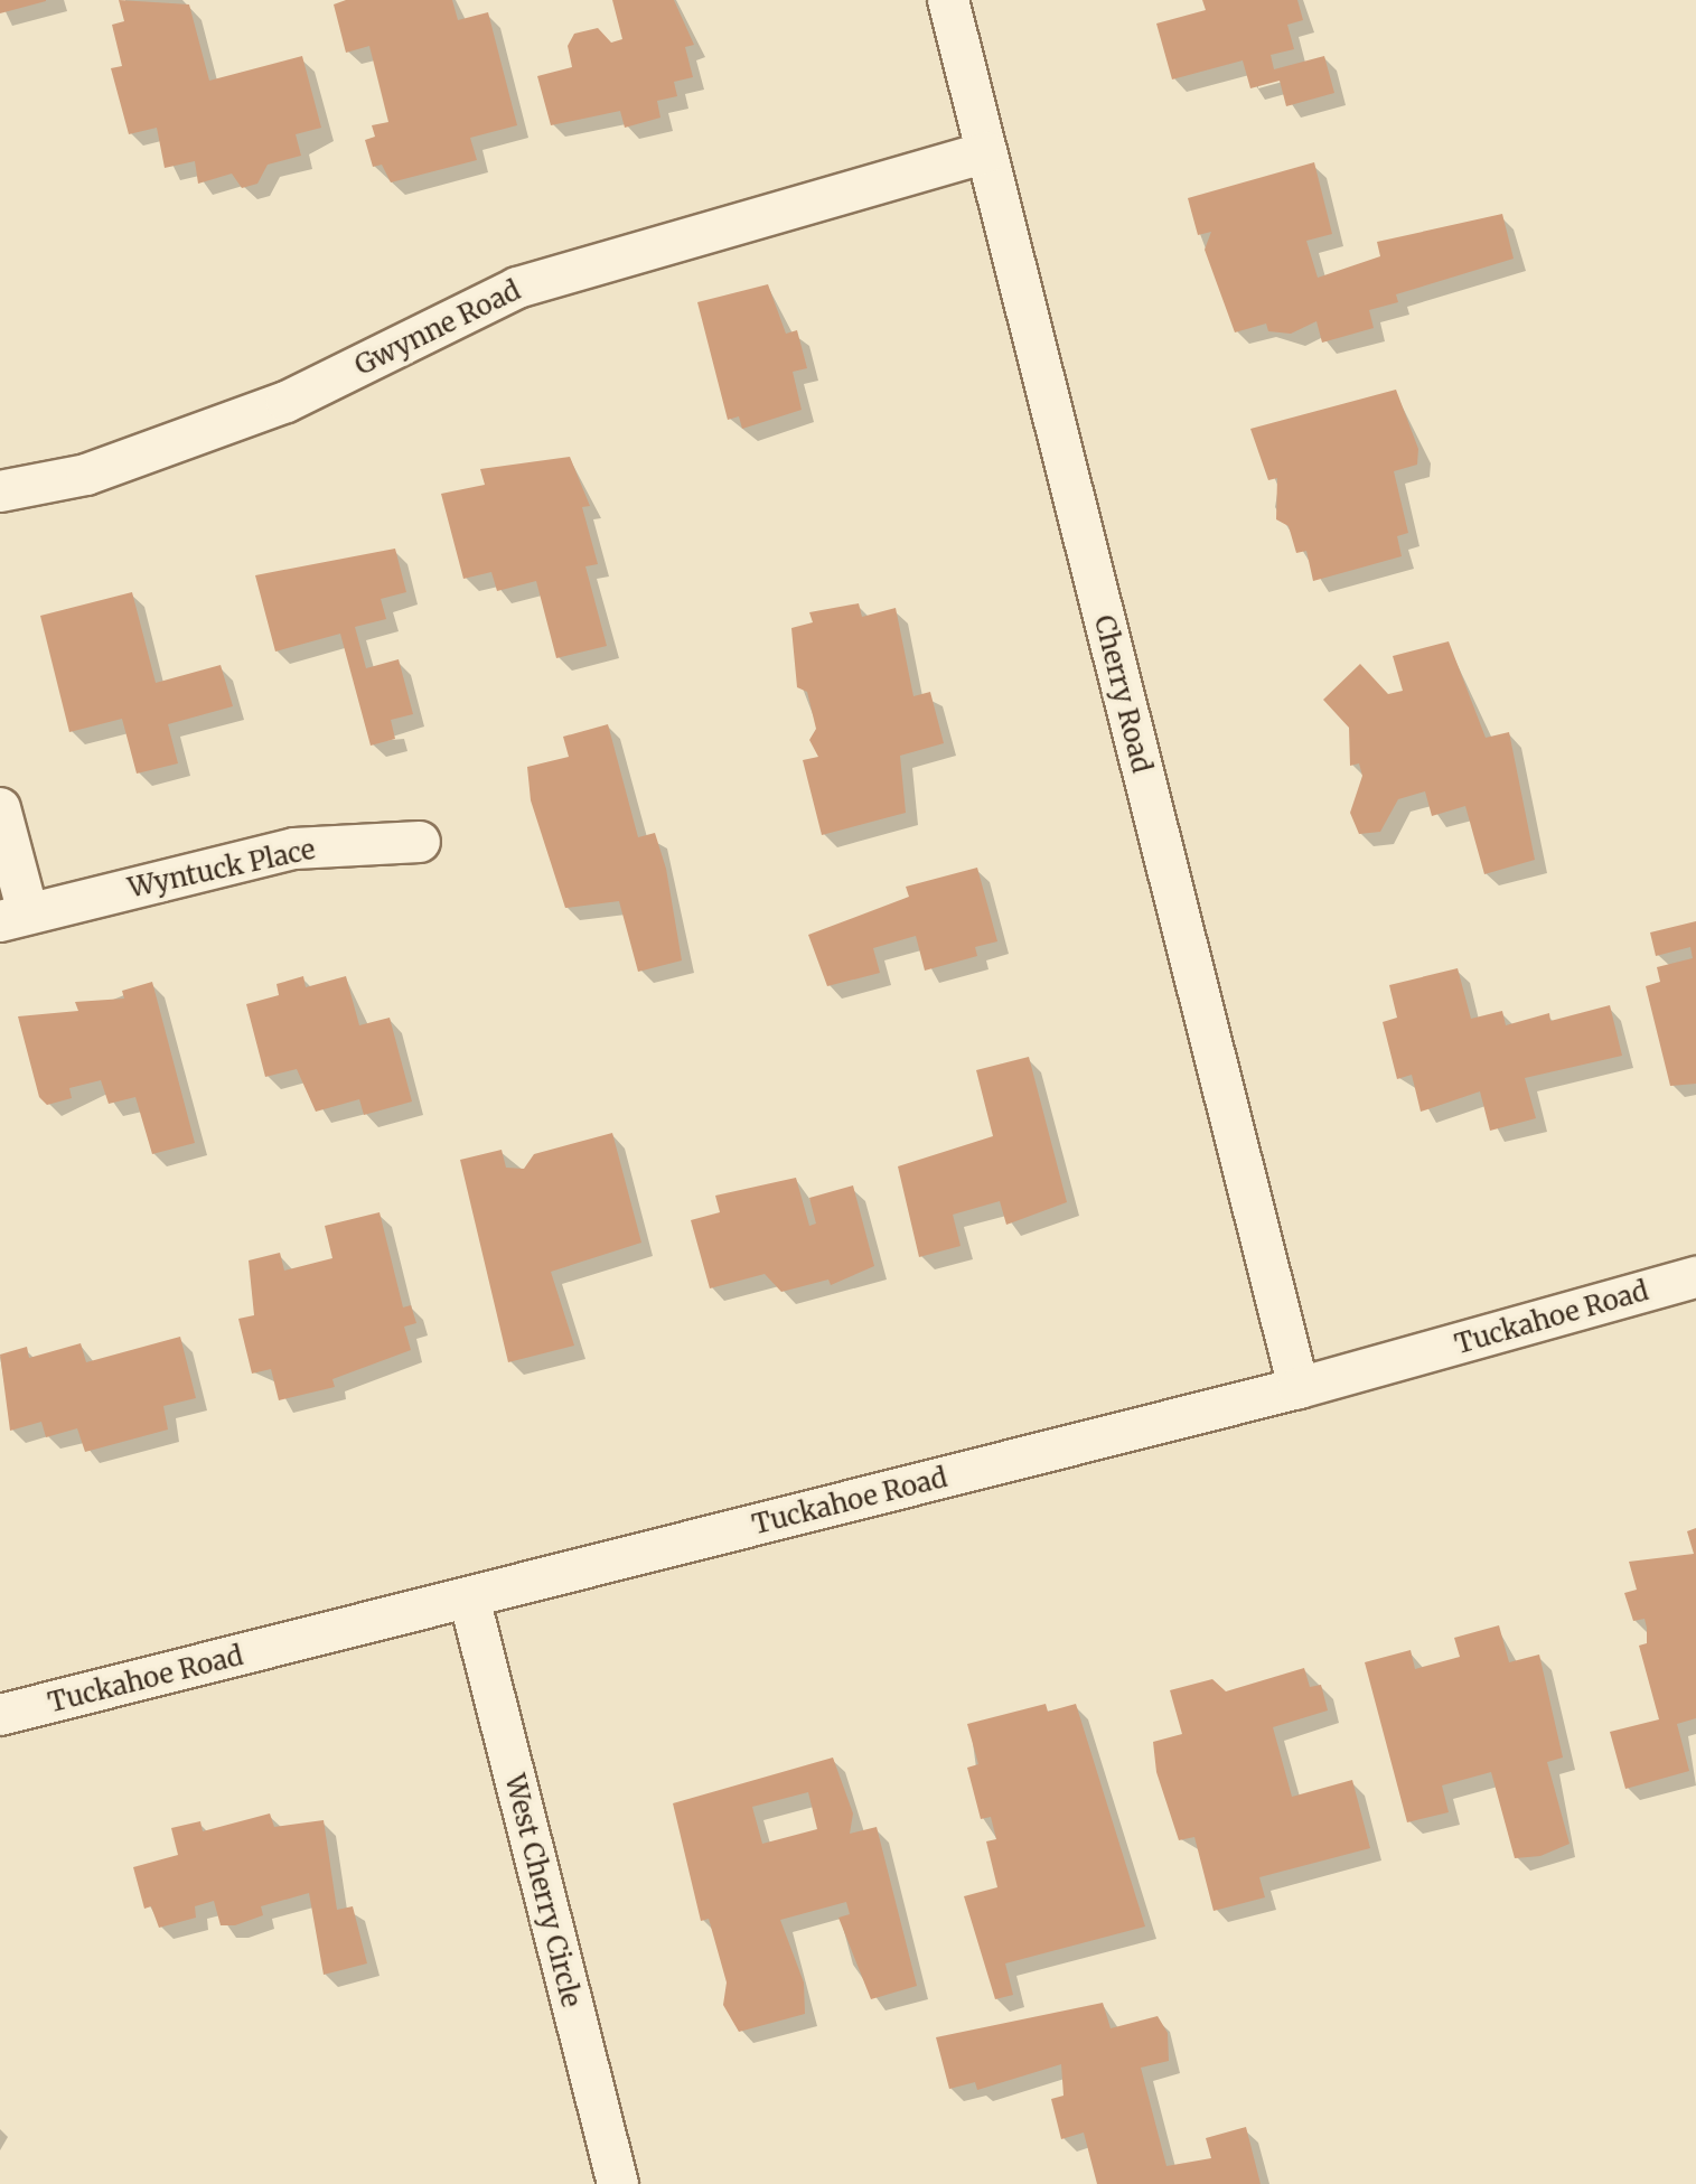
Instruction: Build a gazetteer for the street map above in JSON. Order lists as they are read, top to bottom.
{
  "streets": {
    "street": [
      "Gwynne Road",
      "Cherry Road",
      "Wyntuck Place",
      "Tuckahoe Road",
      "West Cherry Circle"
    ]
  },
  "crossings": [
    ["Gwynne Road", "Cherry Road"],
    ["Cherry Road", "Tuckahoe Road"],
    ["Tuckahoe Road", "West Cherry Circle"]
  ]
}
